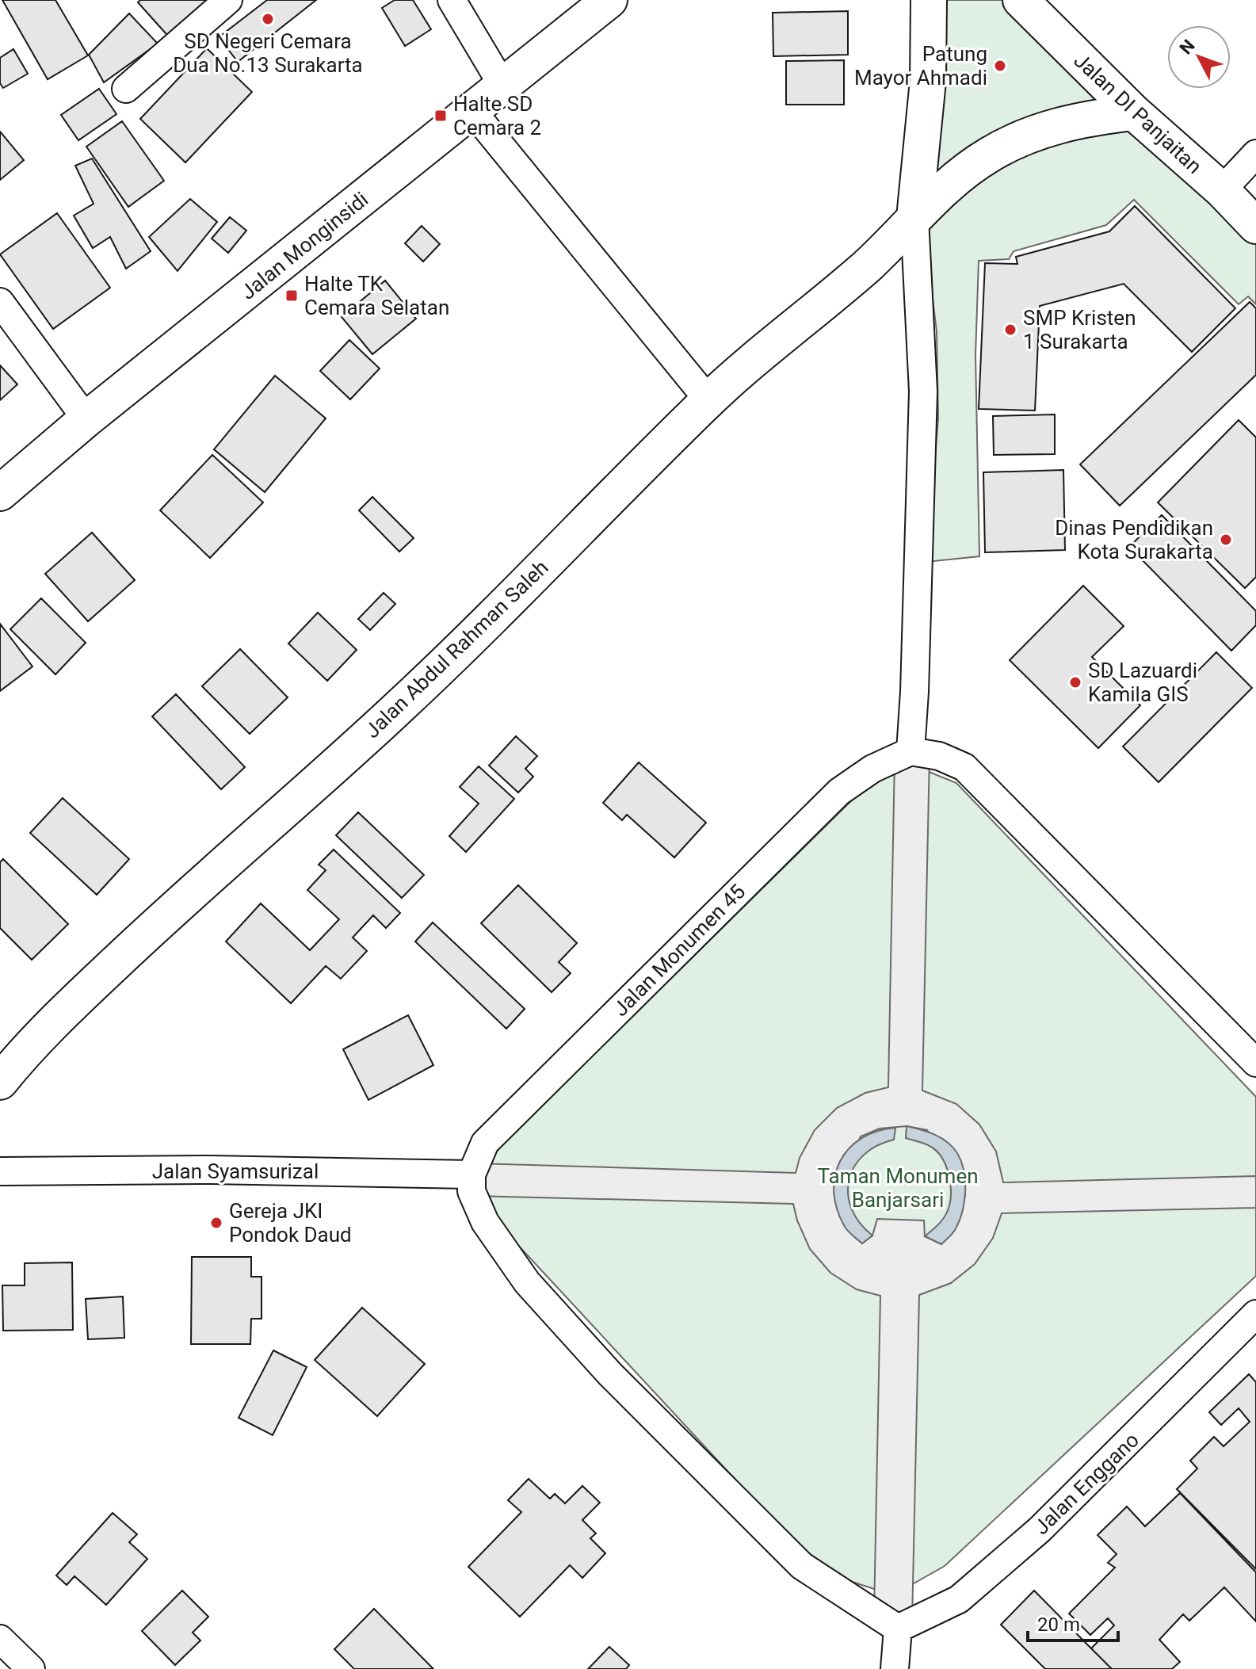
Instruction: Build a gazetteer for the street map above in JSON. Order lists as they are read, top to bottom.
{
  "streets": {
    "main road": ["Jalan DI Panjaitan", "Jalan Monginsidi", "Jalan Abdul Rahman Saleh"],
    "street": ["Jalan Monumen 45", "Jalan Syamsurizal", "Jalan Enggano"]
  },
  "crossings": [
    ["Jalan DI Panjaitan", "Jalan Abdul Rahman Saleh"],
    ["Jalan Monumen 45", "Jalan Syamsurizal"]
  ],
  "parks": ["Taman Monumen Banjarsari"],
  "places": {
    "other": [
      "SD Negeri Cemara Dua No.13 Surakarta",
      "Patung Mayor Ahmadi",
      "SMP Kristen 1 Surakarta",
      "Dinas Pendidikan Kota Surakarta",
      "SD Lazuardi Kamila GIS",
      "Gereja JKI Pondok Daud"
    ],
    "transit": ["Halte SD Cemara 2", "Halte TK Cemara Selatan"]
  },
  "scale_bar": "20 m",
  "north": "top left"
}
